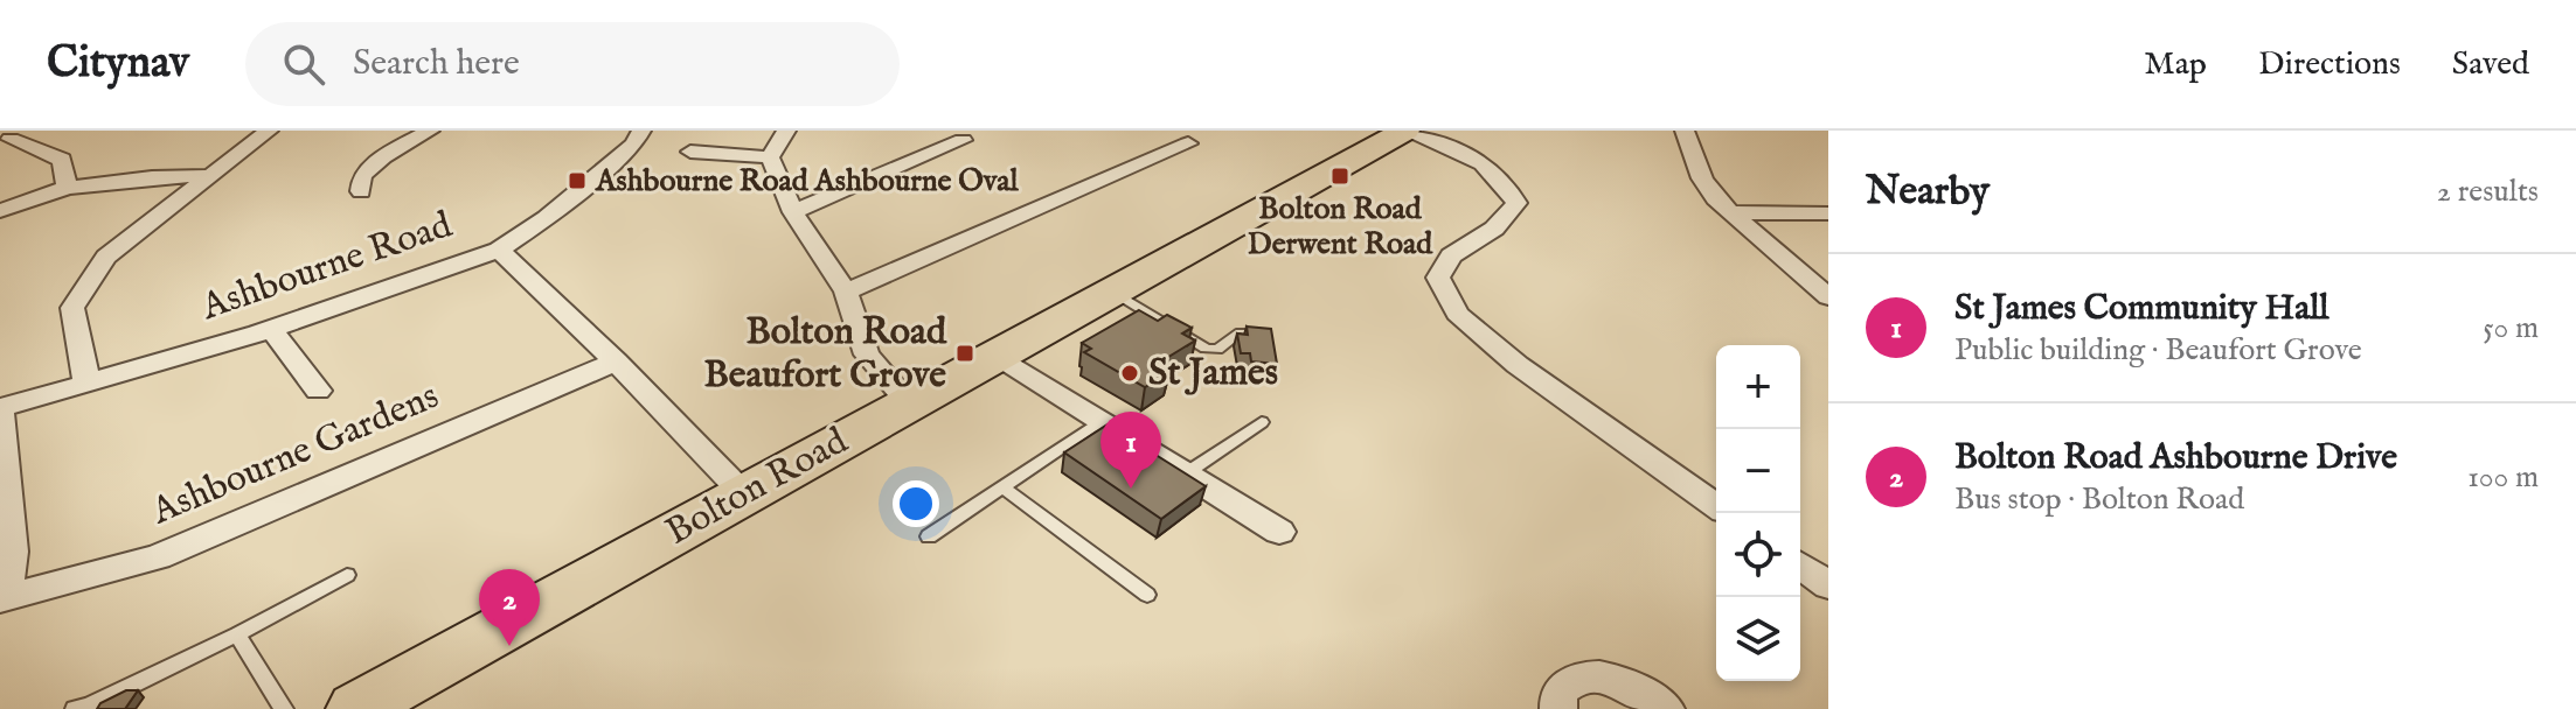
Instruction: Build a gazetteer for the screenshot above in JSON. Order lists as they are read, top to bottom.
{
  "streets": {
    "main road": ["Bolton Road"],
    "street": ["Ashbourne Road", "Ashbourne Gardens"]
  },
  "places": {
    "transit": ["Bolton Road Derwent Road", "Ashbourne Road Ashbourne Oval", "Bolton Road Beaufort Grove"],
    "other": ["St James"]
  },
  "page": {
    "header": "Citynav",
    "search": "Search here",
    "nav": ["Map", "Directions", "Saved"],
    "heading": ["Nearby", "2 results"],
    "list": [
      {
        "mark": "1",
        "name": "St James Community Hall",
        "note": "Public building · Beaufort Grove",
        "value": "50 m"
      },
      {
        "mark": "2",
        "name": "Bolton Road Ashbourne Drive",
        "note": "Bus stop · Bolton Road",
        "value": "100 m"
      }
    ],
    "map_buttons": ["+", "−"],
    "pins": ["1", "2"]
  }
}
